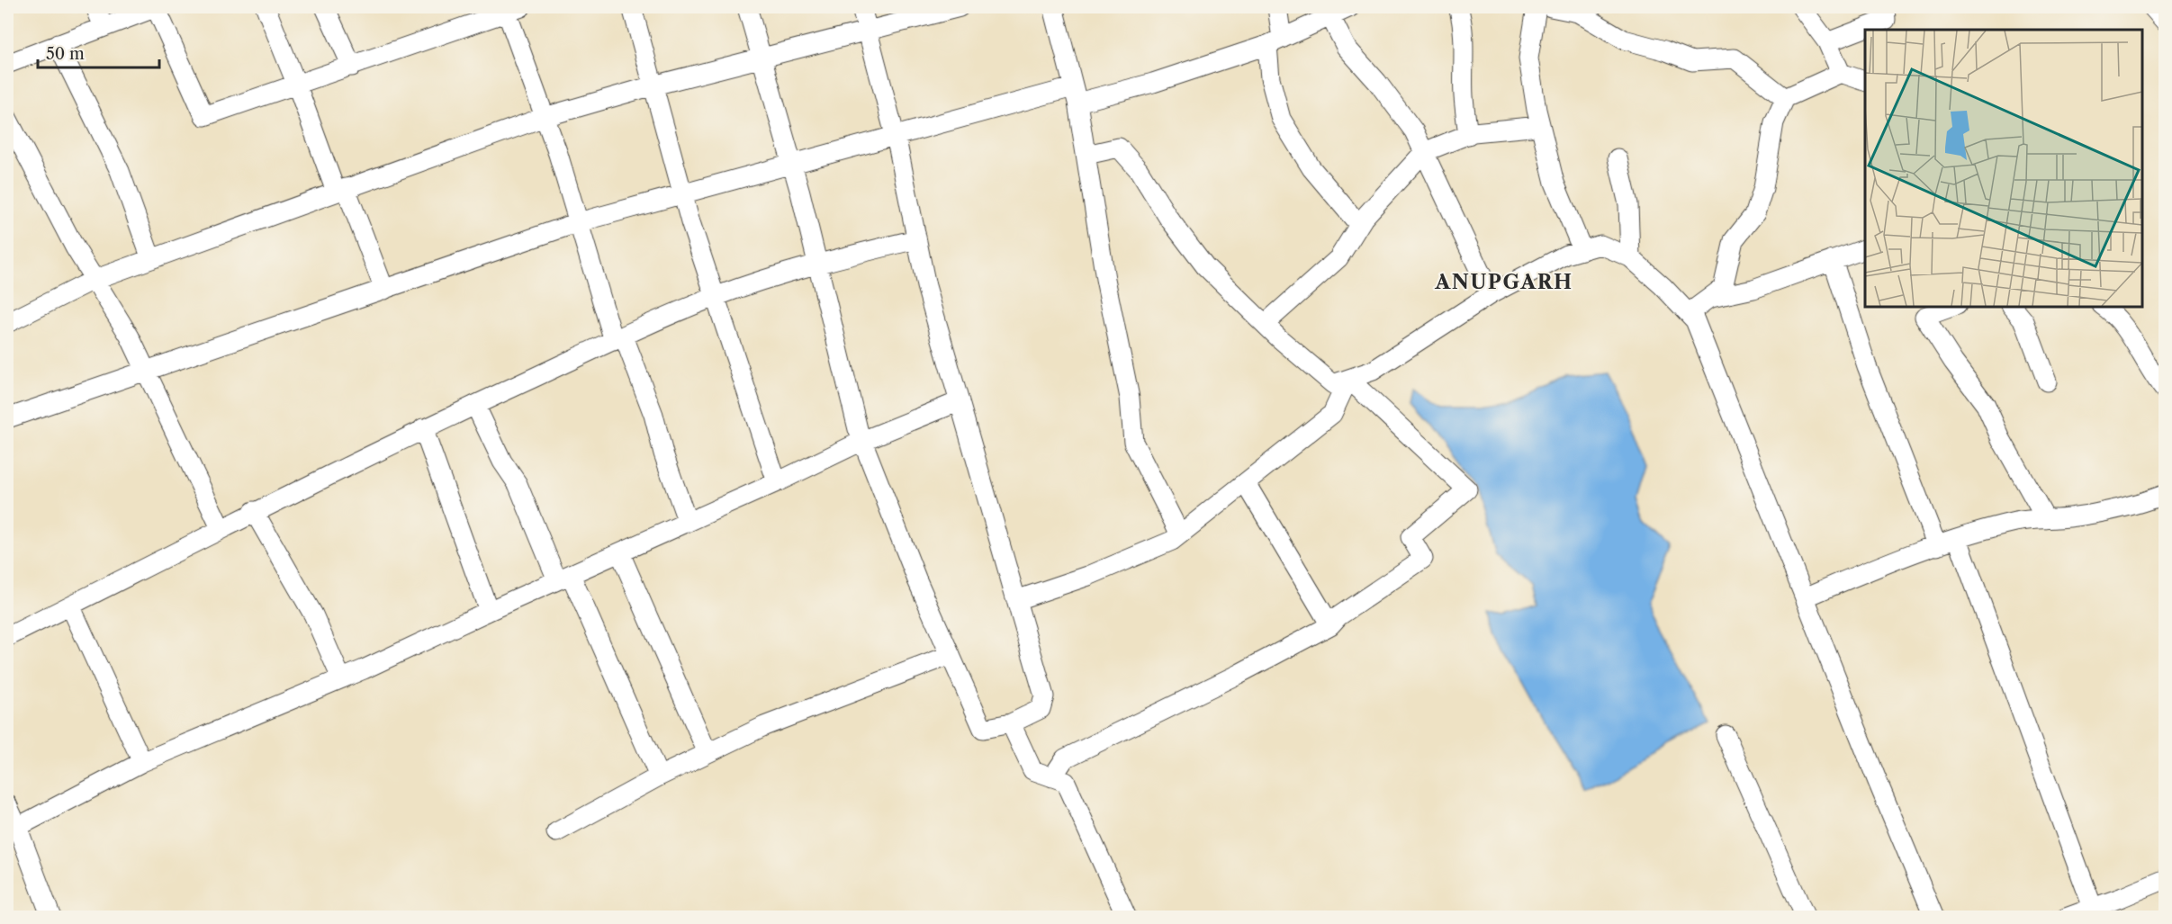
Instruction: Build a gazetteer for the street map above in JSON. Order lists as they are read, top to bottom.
{
  "districts": ["ANUPGARH"],
  "scale_bar": "50 m"
}
